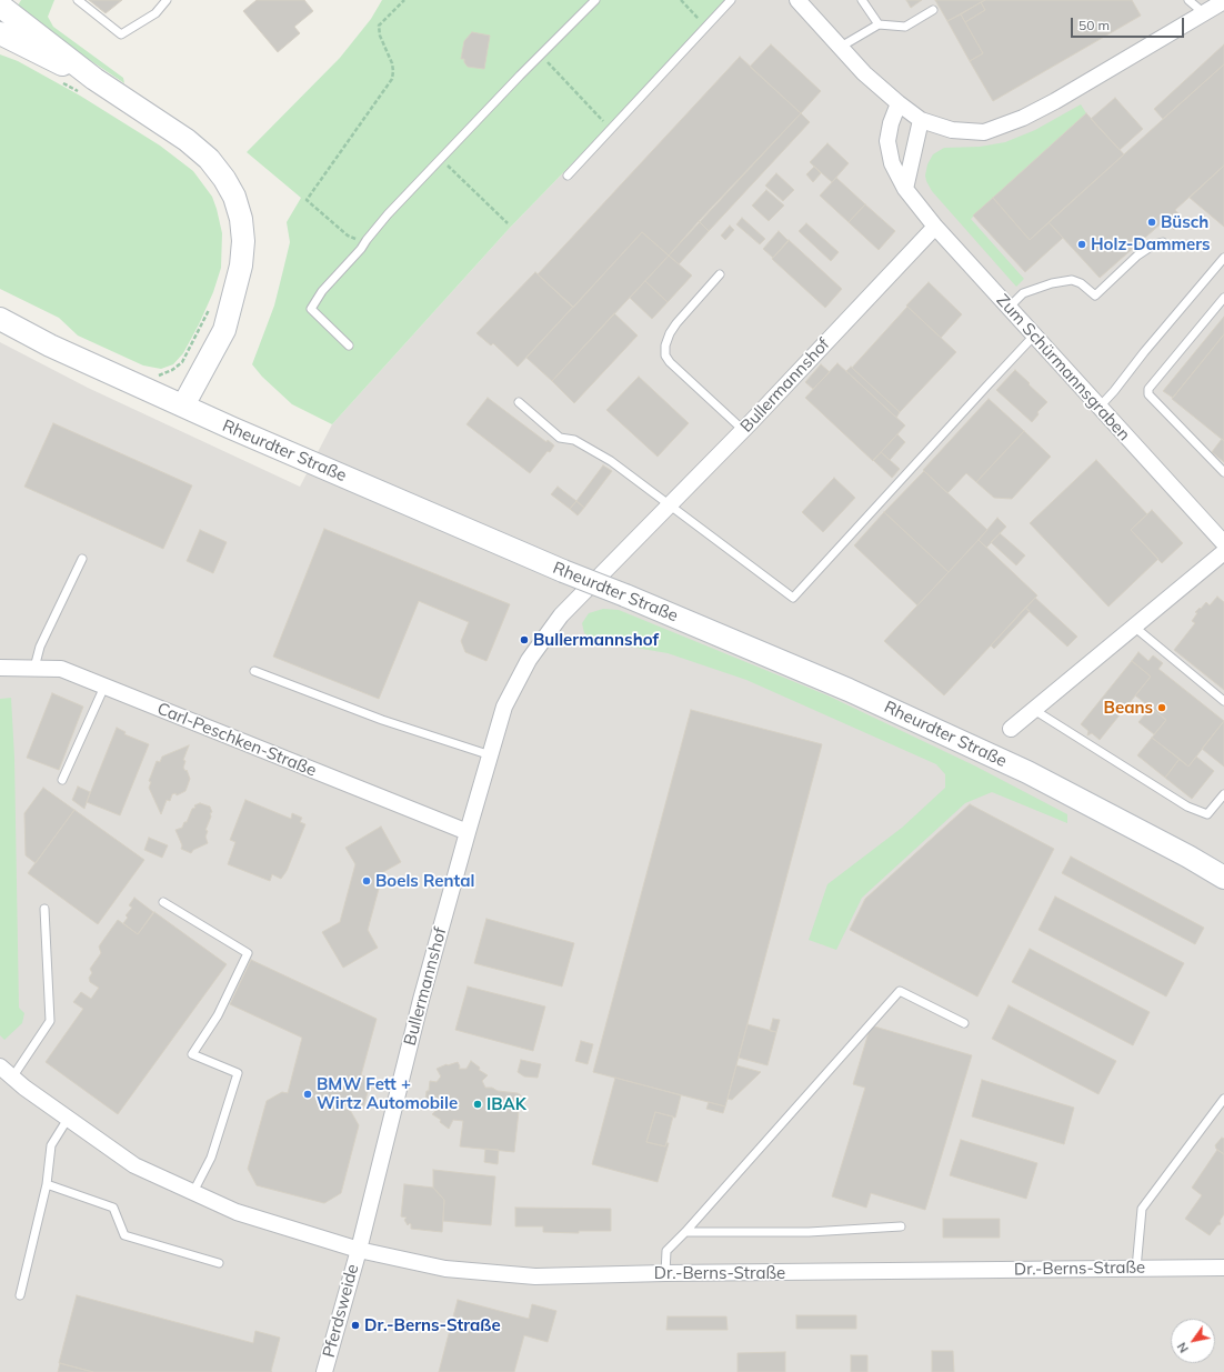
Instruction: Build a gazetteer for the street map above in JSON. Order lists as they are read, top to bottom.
{
  "streets": {
    "main road": ["Rheurdter Straße"],
    "street": [
      "Zum Schürmannsgraben",
      "Bullermannshof",
      "Carl-Peschken-Straße",
      "Dr.-Berns-Straße",
      "Pferdsweide"
    ]
  },
  "crossings": [
    ["Zum Schürmannsgraben", "Bullermannshof"],
    ["Bullermannshof", "Carl-Peschken-Straße"],
    ["Bullermannshof", "Dr.-Berns-Straße"],
    ["Bullermannshof", "Pferdsweide"],
    ["Dr.-Berns-Straße", "Pferdsweide"]
  ],
  "places": [
    "Büsch",
    "Holz-Dammers",
    "Bullermannshof",
    "Beans",
    "Boels Rental",
    "BMW Fett + Wirtz Automobile",
    "IBAK",
    "Dr.-Berns-Straße"
  ],
  "scale_bar": "50 m",
  "north": "bottom left"
}
